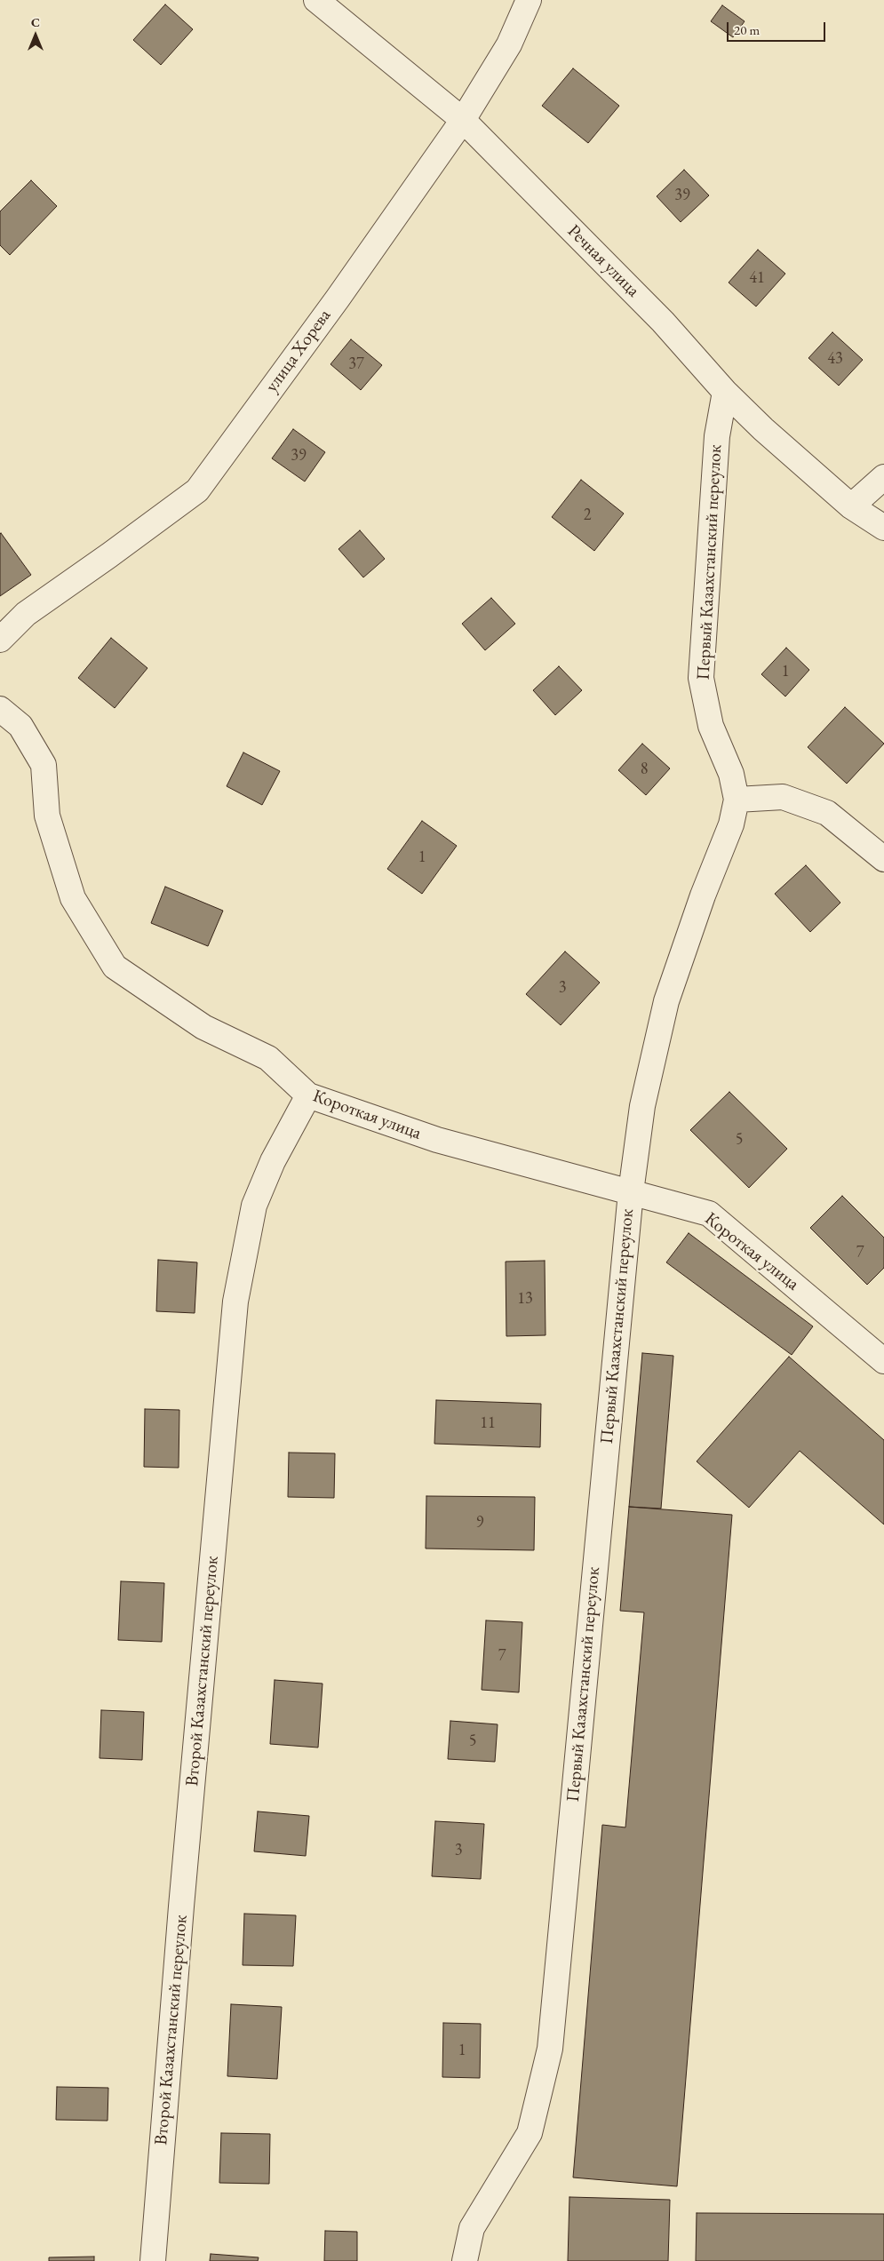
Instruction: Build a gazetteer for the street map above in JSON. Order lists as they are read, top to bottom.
{
  "streets": {
    "street": [
      "Речная улица",
      "улица Хорева",
      "Первый Казахстанский переулок",
      "Короткая улица",
      "Второй Казахстанский переулок"
    ]
  },
  "crossings": [
    ["Речная улица", "улица Хорева"],
    ["Речная улица", "Первый Казахстанский переулок"],
    ["Первый Казахстанский переулок", "Короткая улица"],
    ["Короткая улица", "Второй Казахстанский переулок"]
  ],
  "house_numbers": [
    "39",
    "41",
    "43",
    "37",
    "39",
    "2",
    "1",
    "8",
    "1",
    "3",
    "5",
    "7",
    "13",
    "11",
    "9",
    "7",
    "5",
    "3",
    "1"
  ],
  "scale_bar": "20 m",
  "north": "top"
}
